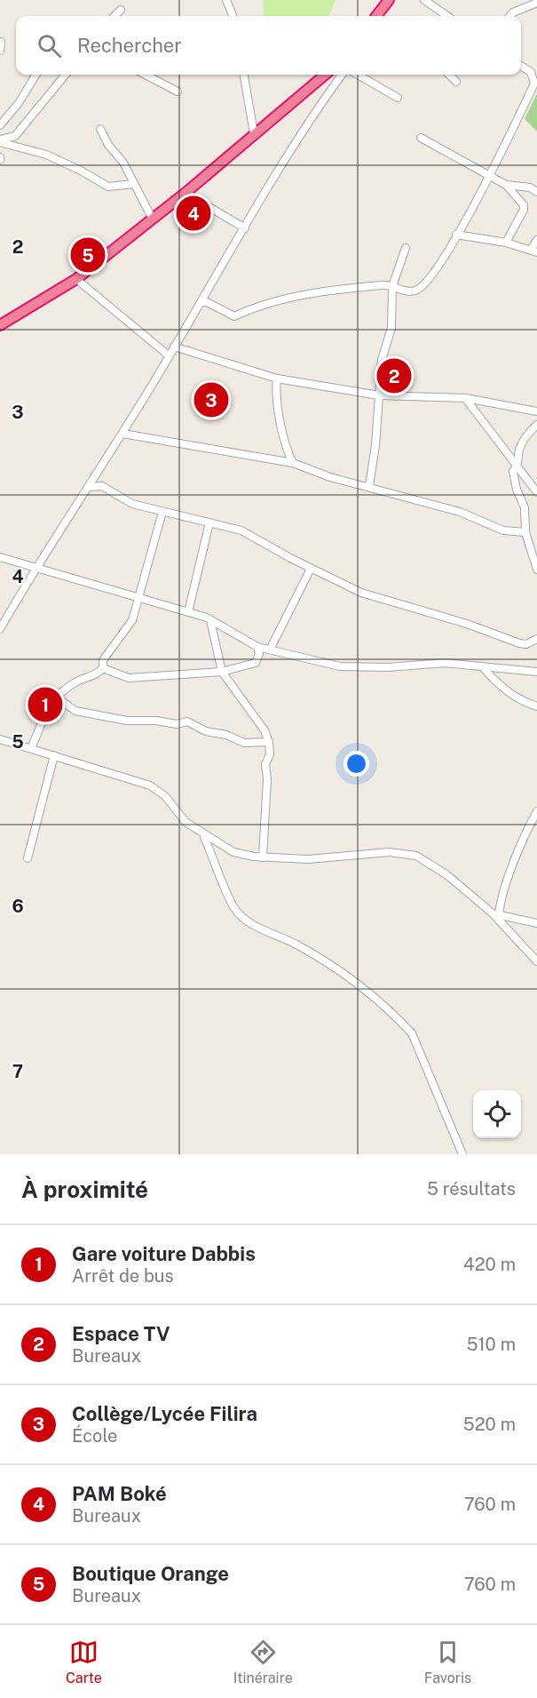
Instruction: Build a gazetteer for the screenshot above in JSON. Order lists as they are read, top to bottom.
{
  "page": {
    "search": "Rechercher",
    "pins": [
      "4",
      "5",
      "2",
      "3",
      "1"
    ],
    "heading": ["À proximité", "5 résultats"],
    "list": [
      {
        "mark": "1",
        "name": "Gare voiture Dabbis",
        "note": "Arrêt de bus",
        "value": "420 m"
      },
      {
        "mark": "2",
        "name": "Espace TV",
        "note": "Bureaux",
        "value": "510 m"
      },
      {
        "mark": "3",
        "name": "Collège/Lycée Filira",
        "note": "École",
        "value": "520 m"
      },
      {
        "mark": "4",
        "name": "PAM Boké",
        "note": "Bureaux",
        "value": "760 m"
      },
      {
        "mark": "5",
        "name": "Boutique Orange",
        "note": "Bureaux",
        "value": "760 m"
      }
    ],
    "nav": ["Carte", "Itinéraire", "Favoris"]
  },
  "grid": {
    "rows": [
      "2",
      "3",
      "4",
      "5",
      "6",
      "7"
    ]
  }
}
